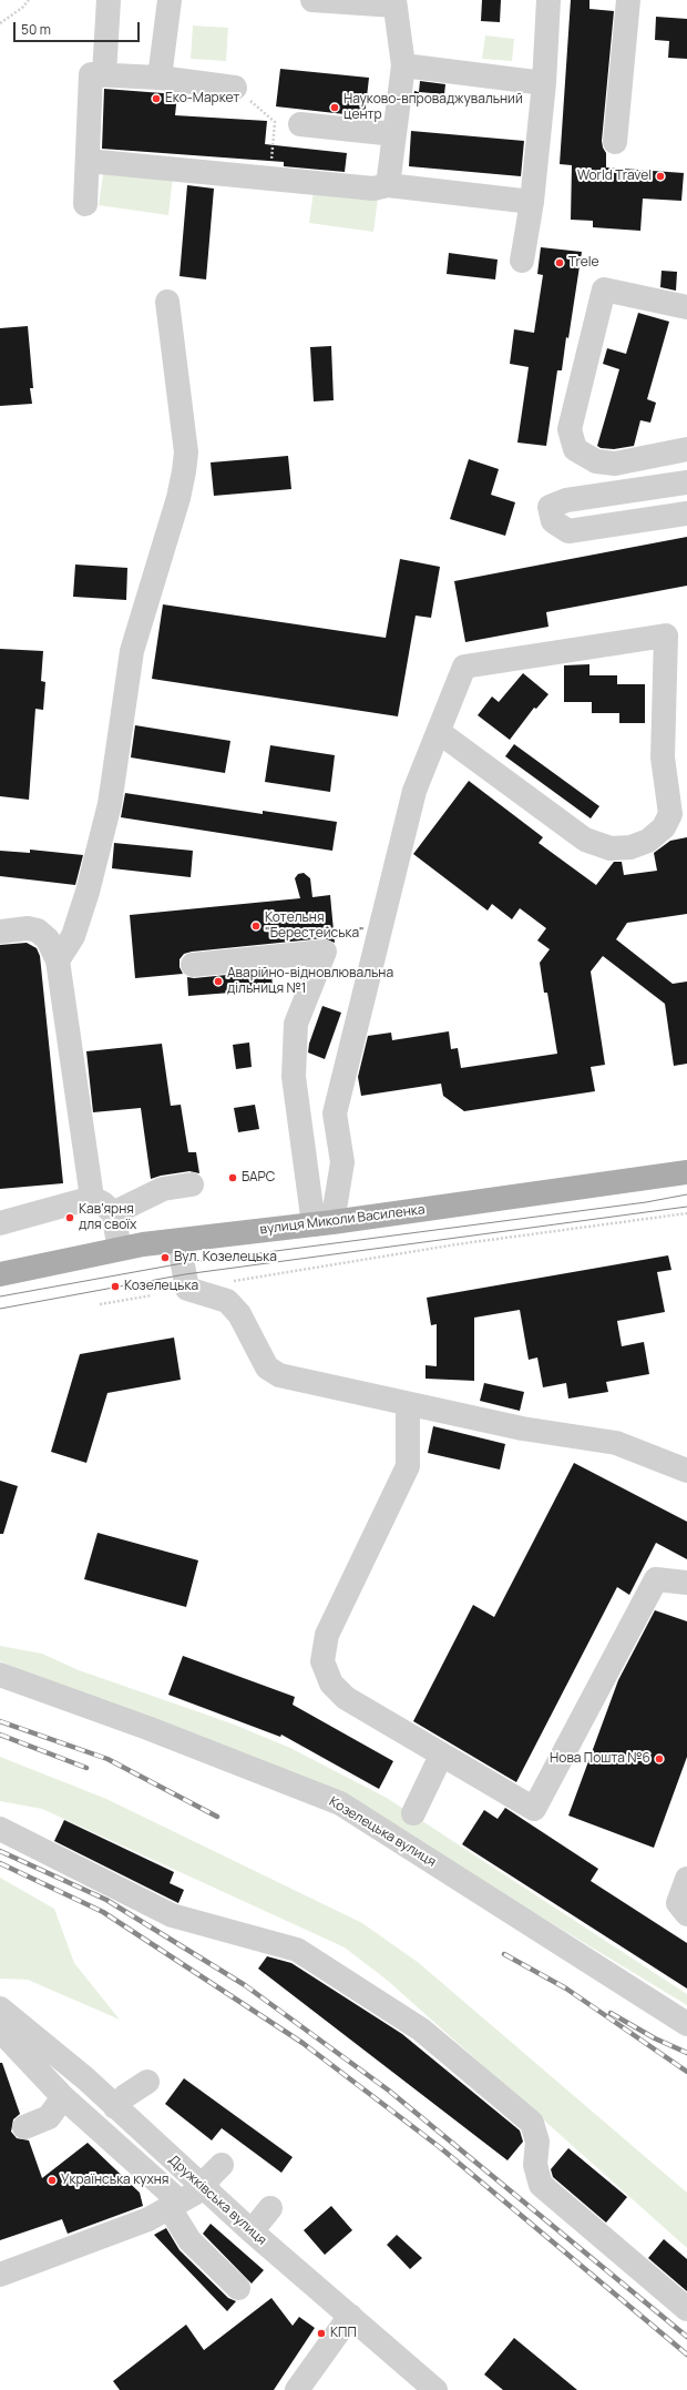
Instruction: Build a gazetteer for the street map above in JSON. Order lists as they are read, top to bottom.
{
  "streets": {
    "main road": ["вулиця Миколи Василенка"],
    "street": ["Козелецька вулиця", "Дружківська вулиця"]
  },
  "places": [
    "Еко-Маркет",
    "Науково-впроваджувальний центр",
    "World Travel",
    "Trele",
    "Котельня \"Берестейська\"",
    "Аварійно-відновлювальна дільниця №1",
    "БАРС",
    "Кав'ярня для своїх",
    "Вул. Козелецька",
    "Козелецька",
    "Нова Пошта №6",
    "Українська кухня",
    "КПП"
  ],
  "scale_bar": "50 m"
}
